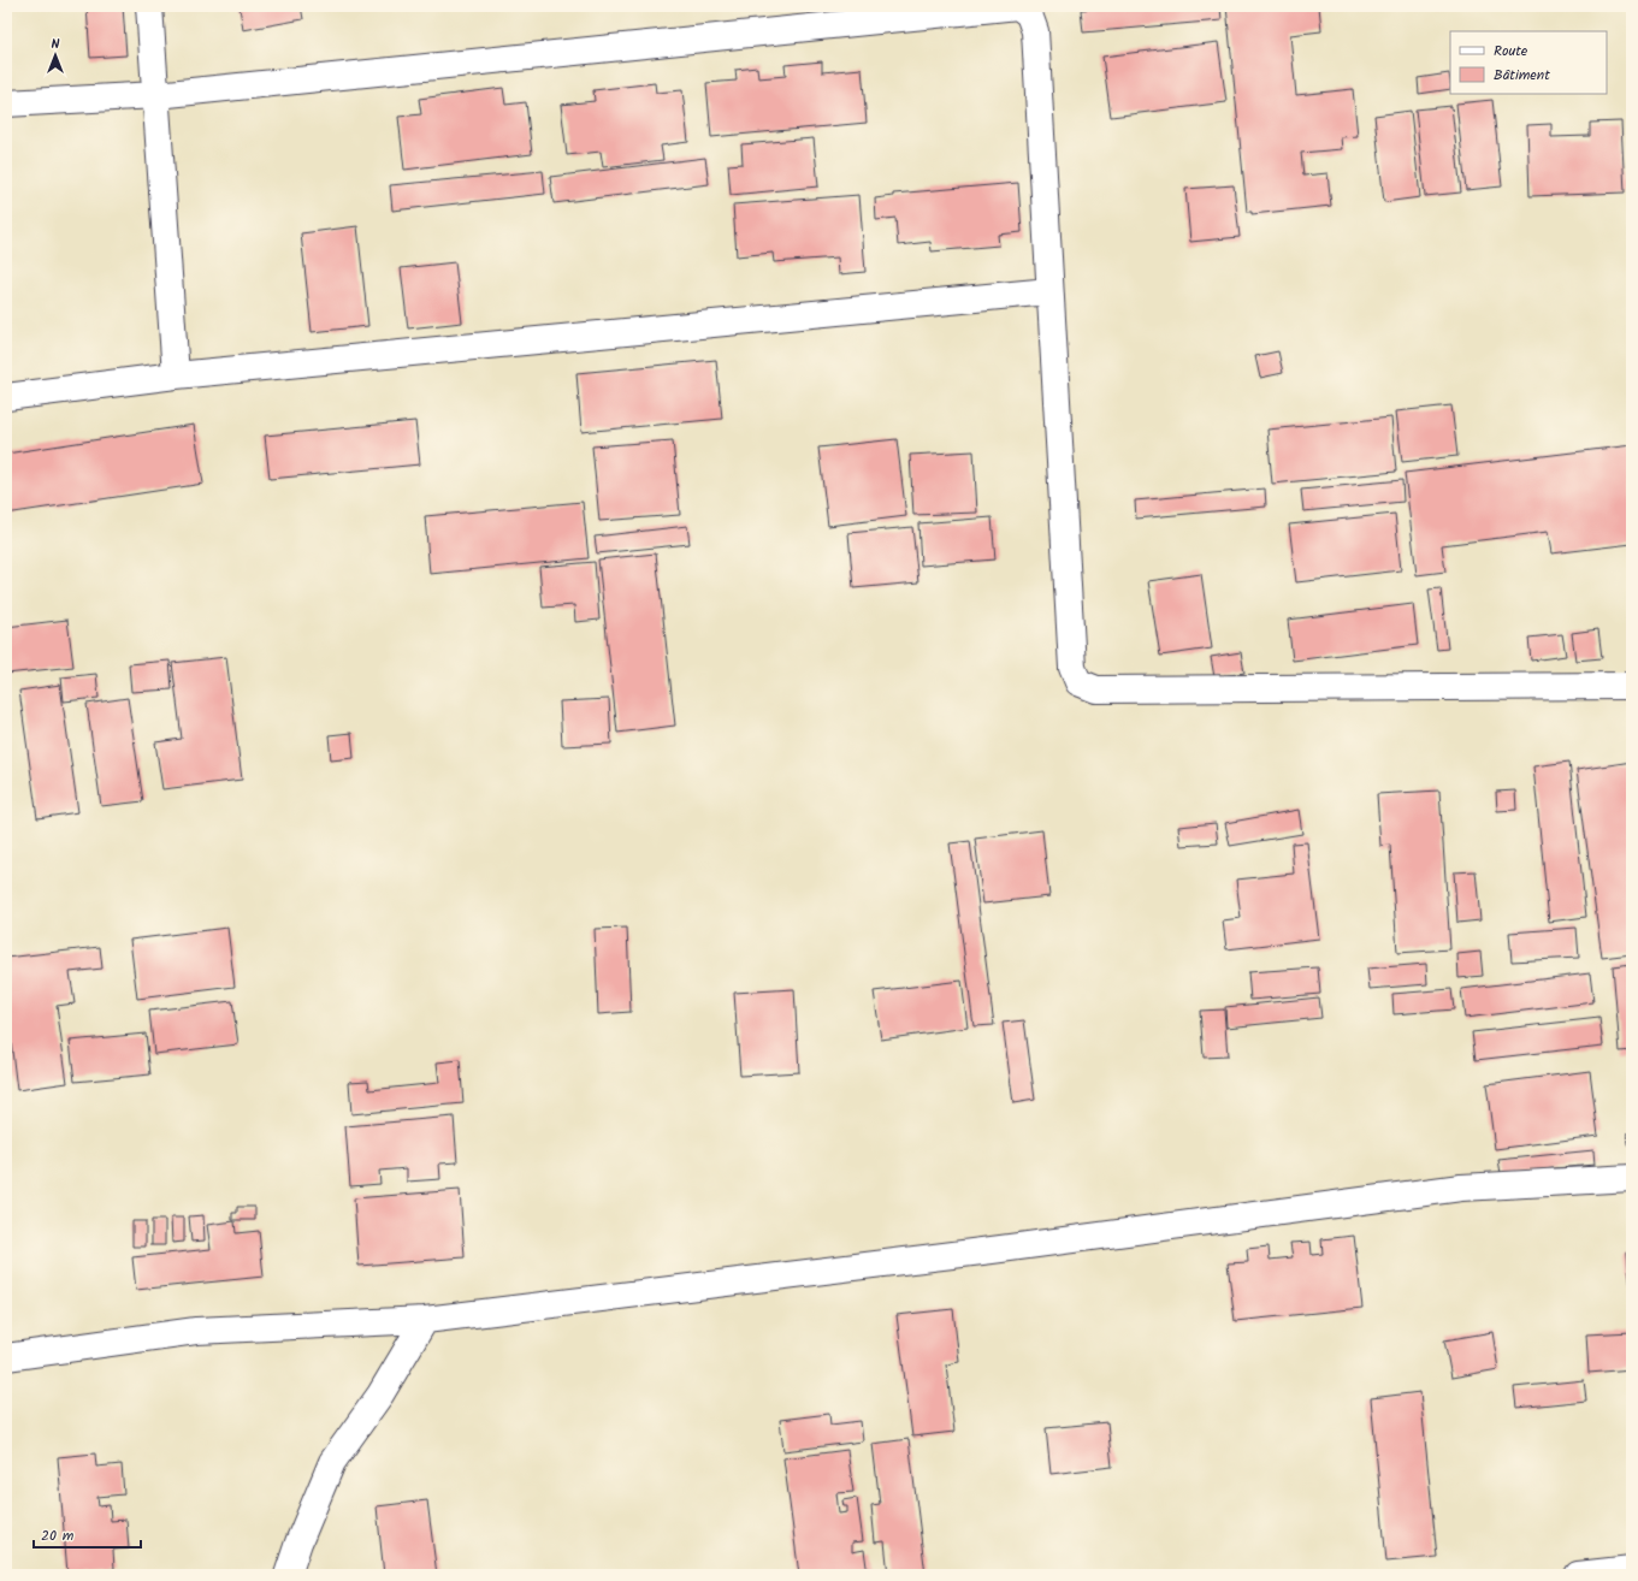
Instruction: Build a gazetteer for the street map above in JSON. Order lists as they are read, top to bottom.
{
  "legend": ["Route", "Bâtiment"],
  "scale_bar": "20 m",
  "north": "top"
}
